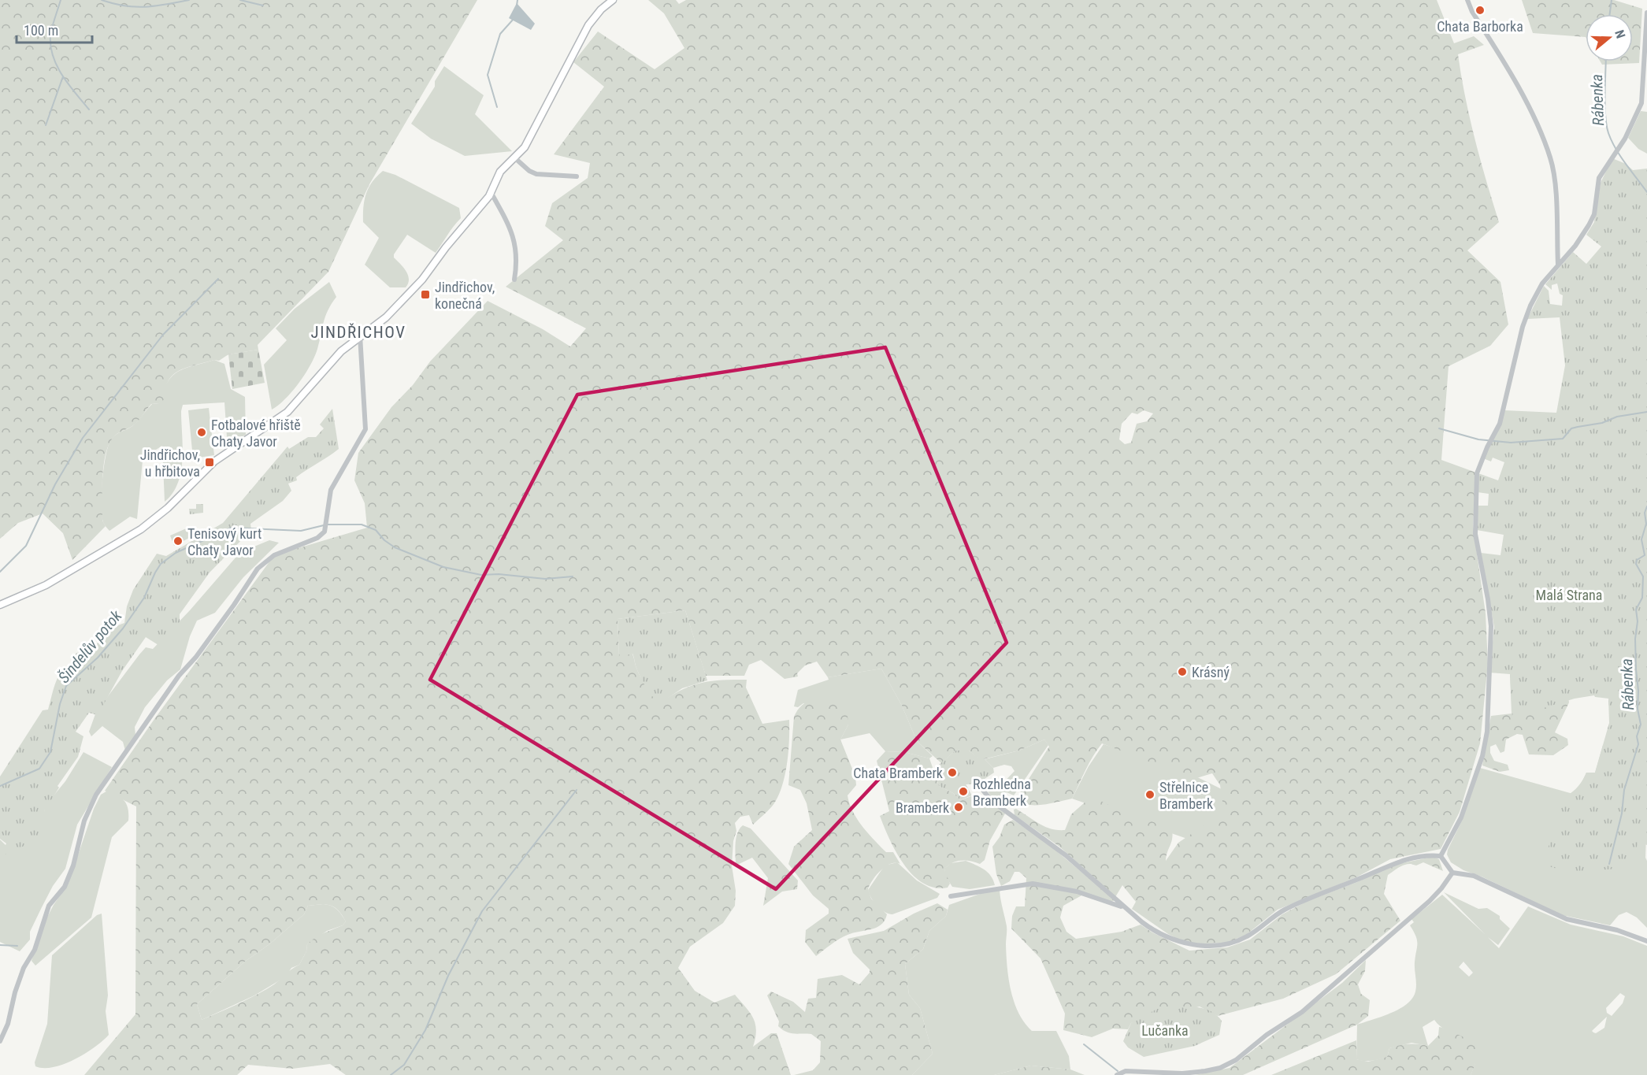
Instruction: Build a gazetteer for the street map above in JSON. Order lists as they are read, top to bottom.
{
  "districts": ["JINDŘICHOV"],
  "water": ["Rábenka", "Šindelův potok"],
  "parks": ["Malá Strana", "Lučanka"],
  "places": {
    "other": [
      "Chata Barborka",
      "Fotbalové hřiště Chaty Javor",
      "Tenisový kurt Chaty Javor",
      "Krásný",
      "Chata Bramberk",
      "Rozhledna Bramberk",
      "Střelnice Bramberk",
      "Bramberk"
    ],
    "transit": ["Jindřichov, konečná", "Jindřichov, u hřbitova"]
  },
  "scale_bar": "100 m",
  "north": "right"
}
